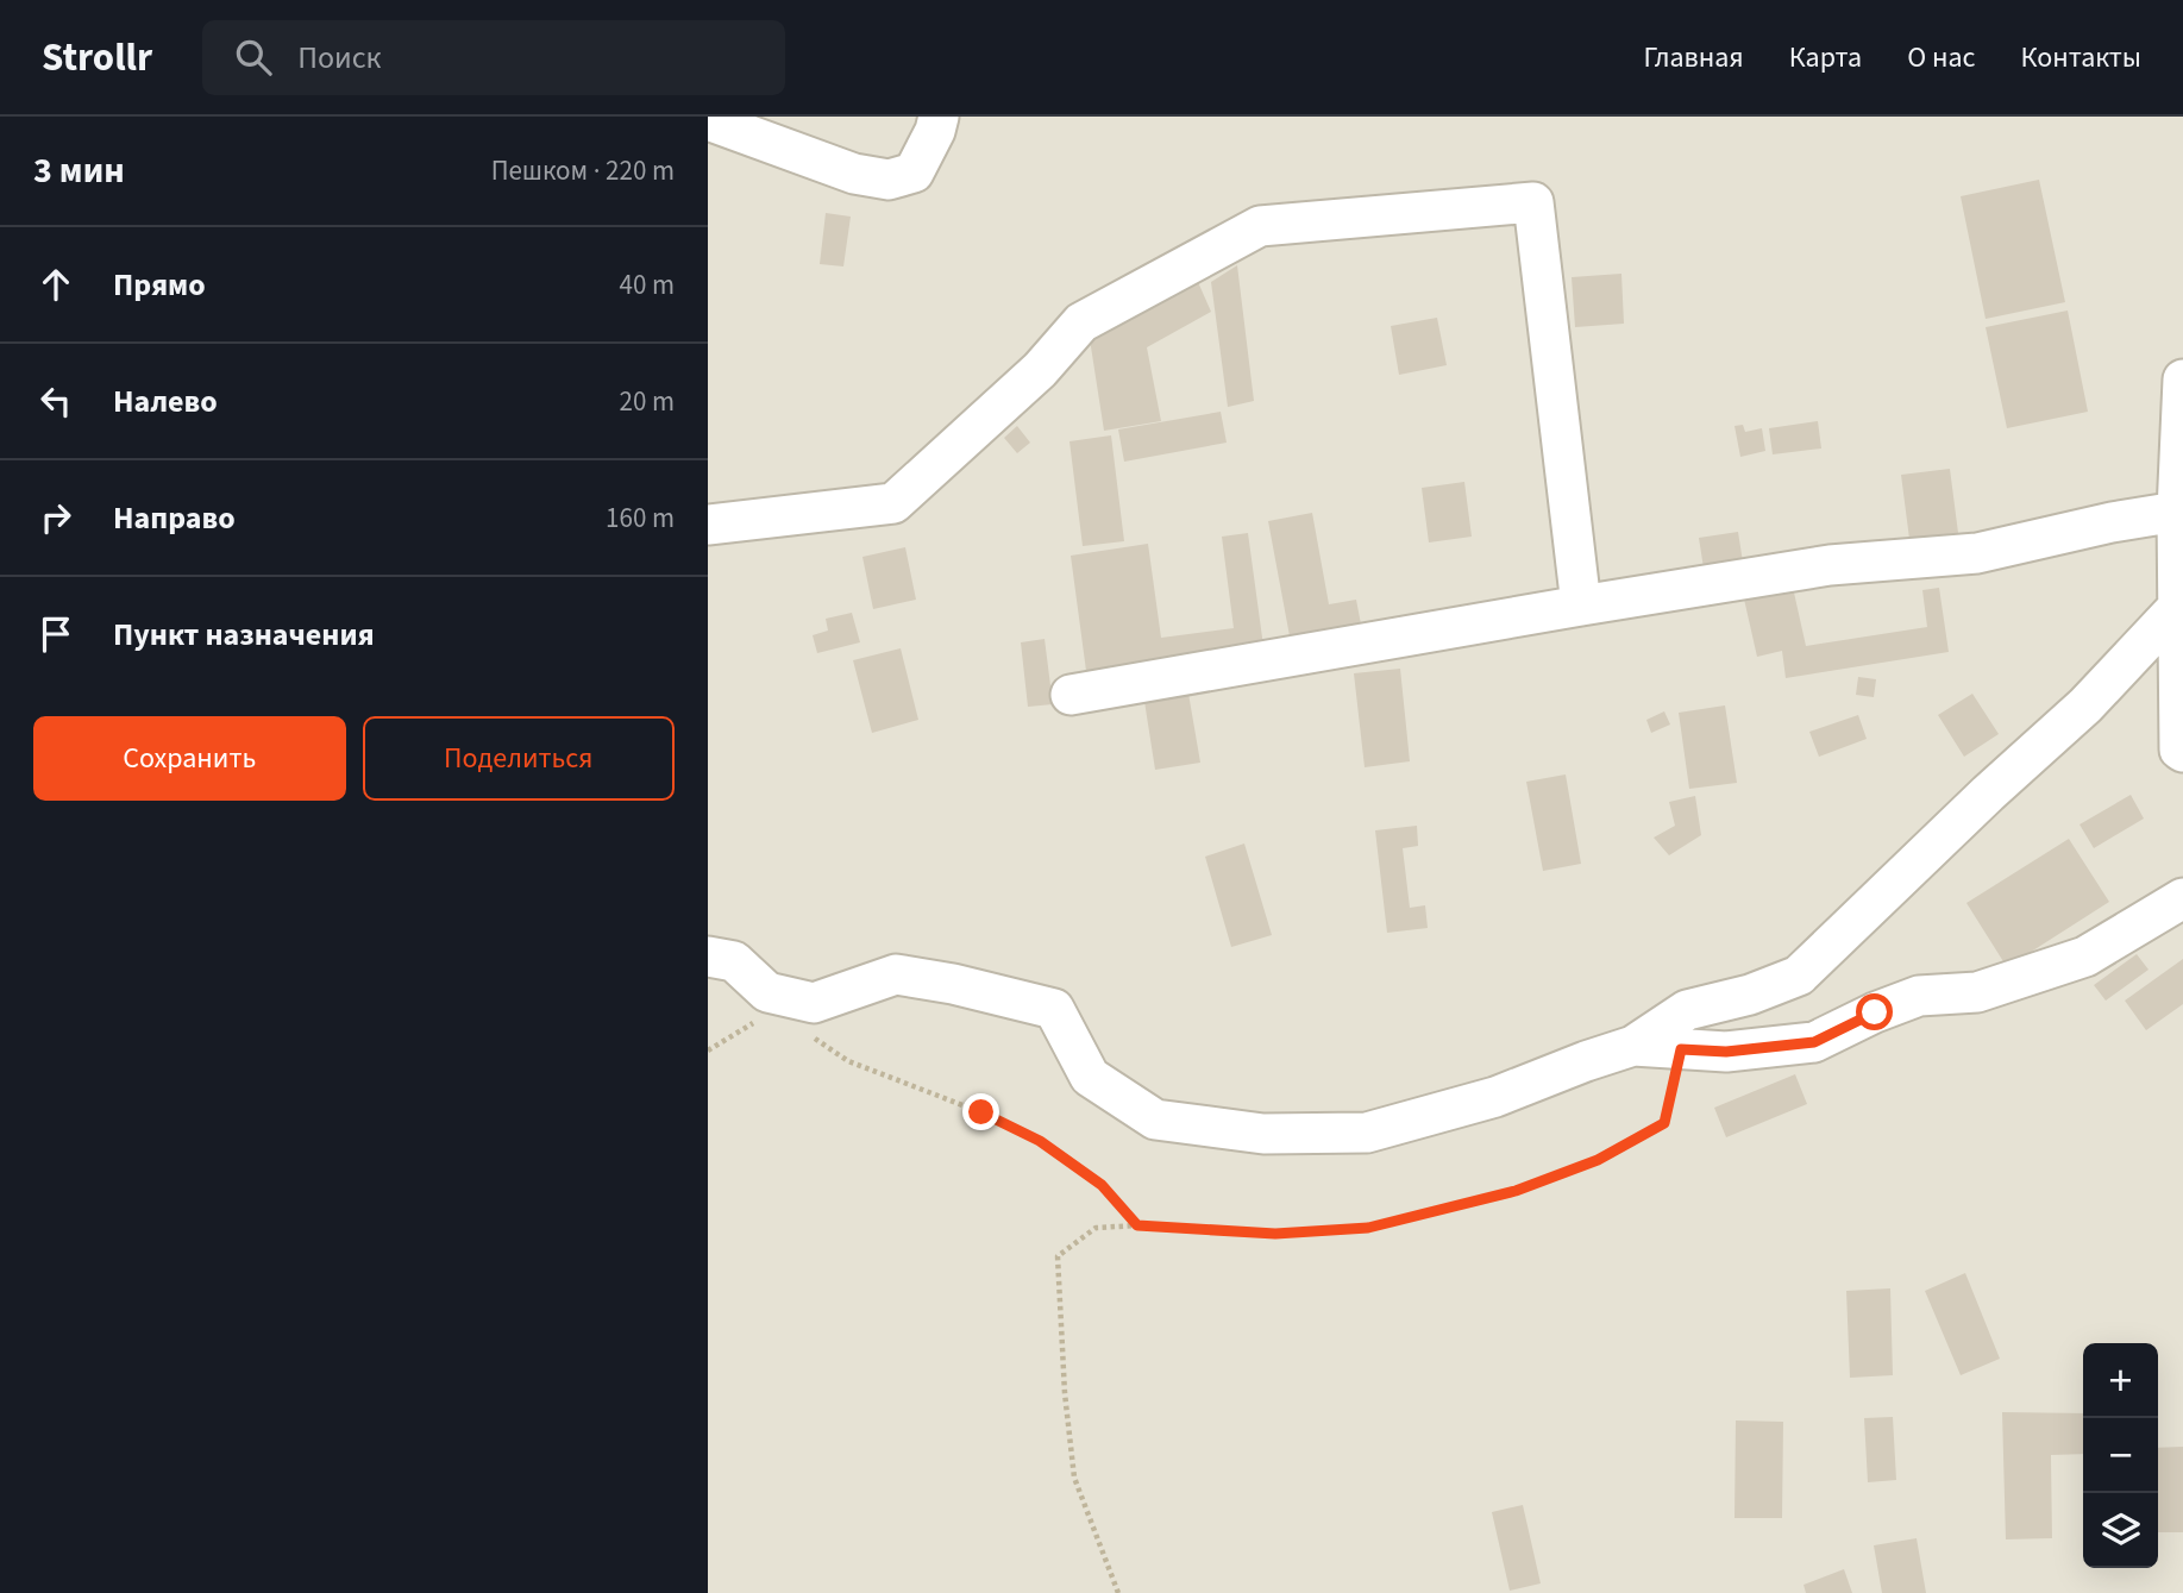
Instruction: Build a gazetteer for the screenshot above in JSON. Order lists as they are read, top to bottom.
{
  "page": {
    "header": "Strollr",
    "search": "Поиск",
    "nav": [
      "Главная",
      "Карта",
      "О нас",
      "Контакты"
    ],
    "heading": ["3 мин", "Пешком · 220 m"],
    "list": [
      ["Прямо", "40 m"],
      ["Налево", "20 m"],
      ["Направо", "160 m"],
      "Пункт назначения"
    ],
    "buttons": ["Сохранить", "Поделиться"],
    "map_buttons": ["+", "−"]
  }
}
